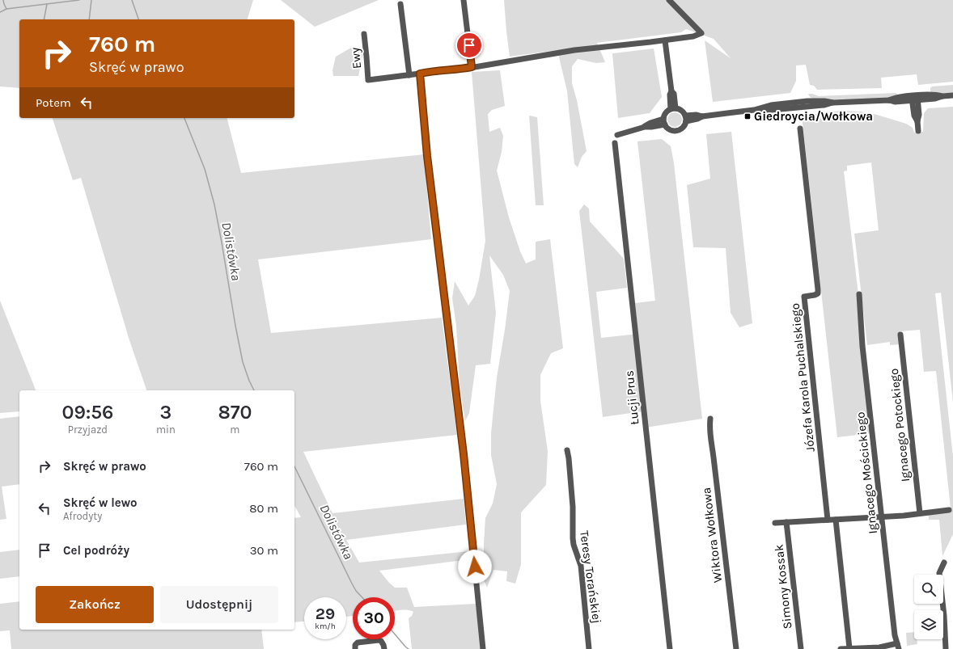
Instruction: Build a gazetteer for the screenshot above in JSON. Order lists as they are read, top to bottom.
{
  "streets": {
    "street": [
      "Ewy",
      "Józefa Karola Puchalskiego",
      "Łucji Prus",
      "Ignacego Potockiego",
      "Ignacego Mościckiego",
      "Wiktora Wołkowa",
      "Teresy Torańskiej",
      "Simony Kossak"
    ]
  },
  "water": ["Dolistówka"],
  "places": {
    "transit": ["Giedroycia/Wołkowa"]
  },
  "page": {
    "turn": ["760 m", "Skręć w prawo"],
    "then": "Potem",
    "eta": [
      "09:56",
      "Przyjazd",
      "3",
      "min",
      "870",
      "m"
    ],
    "list": [
      {
        "name": "Skręć w prawo",
        "value": "760 m"
      },
      {
        "name": "Skręć w lewo",
        "note": "Afrodyty",
        "value": "80 m"
      },
      {
        "name": "Cel podróży",
        "value": "30 m"
      }
    ],
    "buttons": ["Zakończ", "Udostępnij"],
    "speed": "29 km/h",
    "limit": "30"
  }
}
